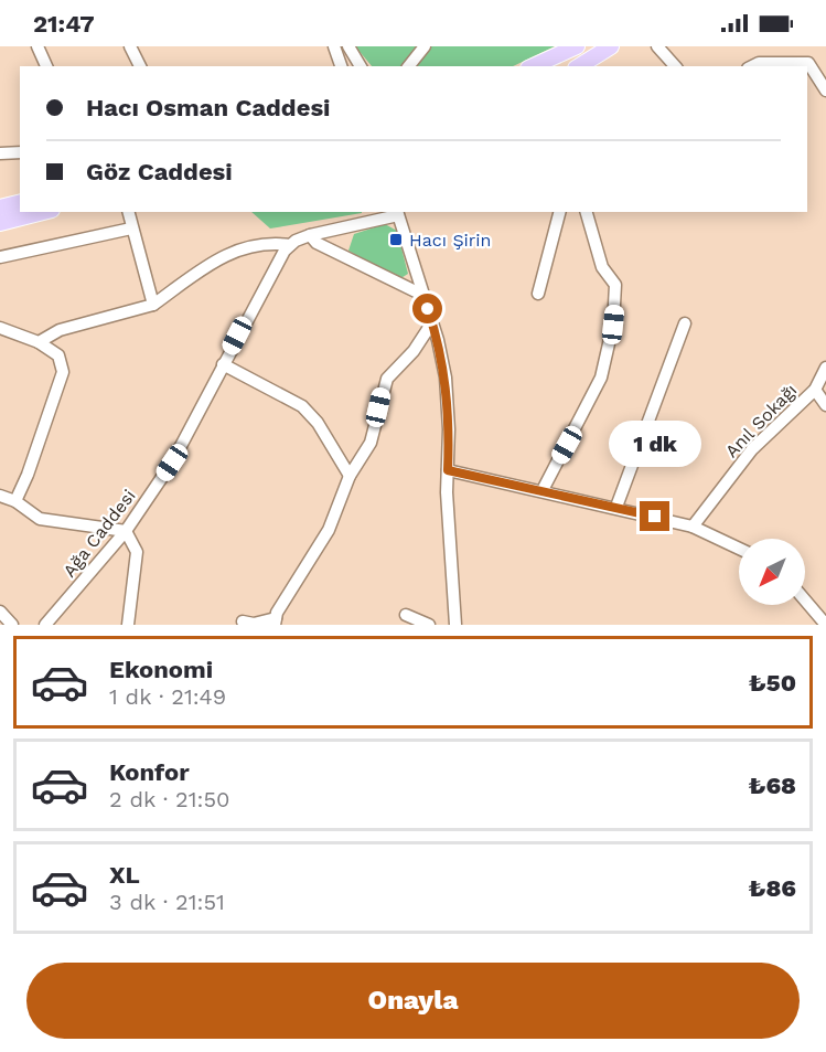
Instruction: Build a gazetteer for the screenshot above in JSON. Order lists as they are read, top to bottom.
{
  "streets": {
    "street": ["Anıl Sokağı", "Ağa Caddesi"]
  },
  "places": {
    "transit": ["Hacı Şirin"]
  },
  "north": "bottom left",
  "page": {
    "status": "21:47",
    "banner": ["Hacı Osman Caddesi", "Göz Caddesi"],
    "bubble": "1 dk",
    "list": [
      {
        "name": "Ekonomi",
        "note": "1 dk · 21:49",
        "value": "₺50"
      },
      {
        "name": "Konfor",
        "note": "2 dk · 21:50",
        "value": "₺68"
      },
      {
        "name": "XL",
        "note": "3 dk · 21:51",
        "value": "₺86"
      }
    ],
    "buttons": "Onayla"
  }
}
